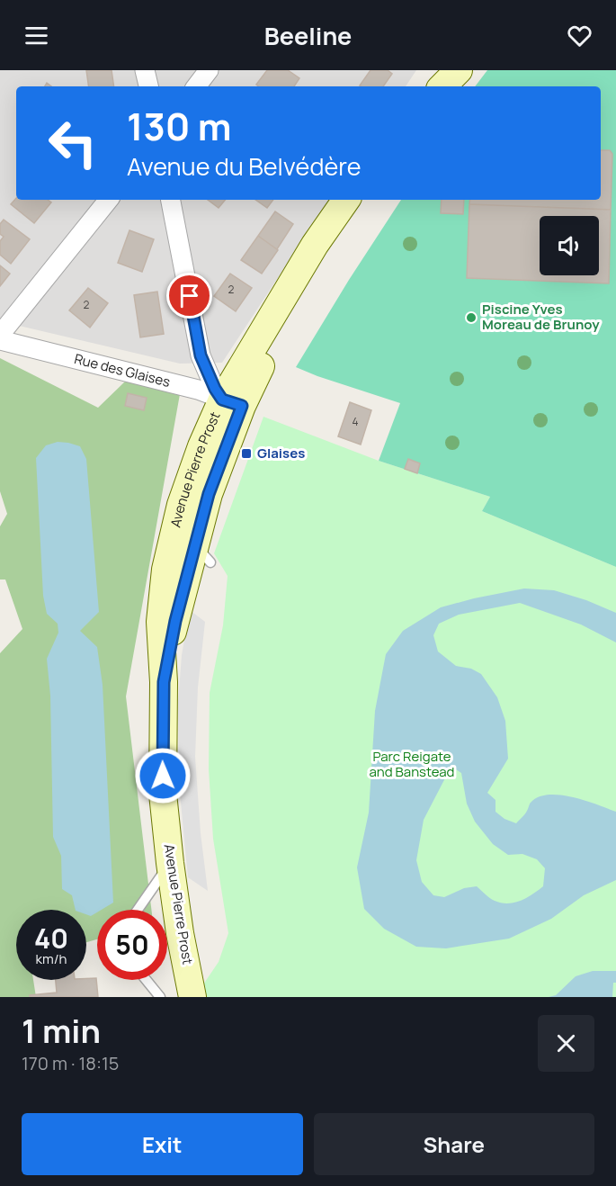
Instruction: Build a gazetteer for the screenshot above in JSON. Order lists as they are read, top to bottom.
{
  "streets": {
    "main road": ["Avenue Pierre Prost"],
    "street": ["Rue des Glaises"]
  },
  "crossings": [
    ["Rue des Glaises", "Avenue Pierre Prost"]
  ],
  "parks": ["Parc Reigate and Banstead"],
  "places": {
    "other": ["Piscine Yves Moreau de Brunoy"],
    "transit": ["Glaises"]
  },
  "house_numbers": ["2", "2", "4"],
  "page": {
    "header": "Beeline",
    "turn": ["130 m", "Avenue du Belvédère"],
    "speed": "40 km/h",
    "limit": "50",
    "heading": ["1 min", "170 m · 18:15"],
    "buttons": ["Exit", "Share"]
  }
}
